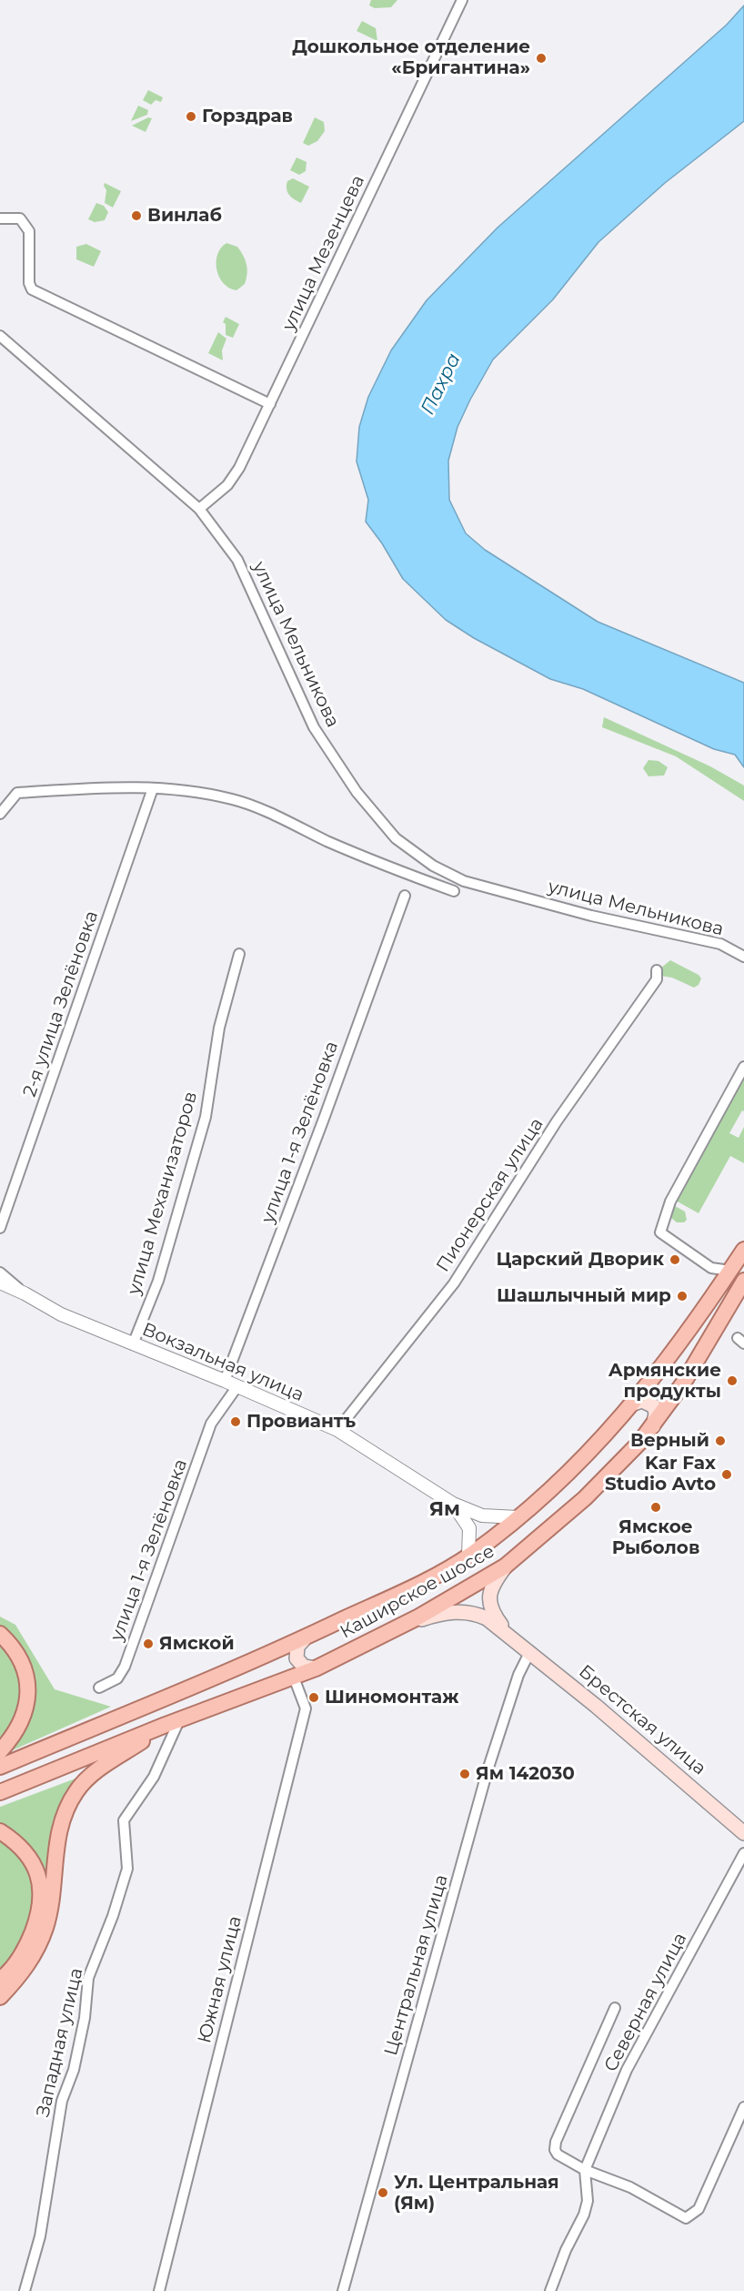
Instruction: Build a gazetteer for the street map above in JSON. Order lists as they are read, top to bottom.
{
  "streets": {
    "main road": ["Каширское шоссе", "Брестская улица"],
    "street": [
      "улица Мезенцева",
      "улица Мельникова",
      "2-я улица Зелёновка",
      "улица 1-я Зелёновка",
      "улица Механизаторов",
      "Пионерская улица",
      "Вокзальная улица",
      "Центральная улица",
      "Южная улица",
      "Северная улица",
      "Западная улица"
    ]
  },
  "crossings": [
    ["улица Мезенцева", "улица Мельникова"],
    ["улица 1-я Зелёновка", "Вокзальная улица"],
    ["улица Механизаторов", "Вокзальная улица"],
    ["Пионерская улица", "Вокзальная улица"],
    ["Вокзальная улица", "Каширское шоссе"],
    ["Каширское шоссе", "Брестская улица"],
    ["Каширское шоссе", "Южная улица"],
    ["Каширское шоссе", "Западная улица"],
    ["Брестская улица", "Центральная улица"]
  ],
  "districts": ["Ям"],
  "water": ["Пахра"],
  "places": [
    "Дошкольное отделение «Бригантина»",
    "Горздрав",
    "Винлаб",
    "Царский Дворик",
    "Шашлычный мир",
    "Армянские продукты",
    "Провиантъ",
    "Верный",
    "Kar Fax Studio Avto",
    "Ямское Рыболов",
    "Ямской",
    "Шиномонтаж",
    "Ям 142030",
    "Ул. Центральная (Ям)"
  ]
}
